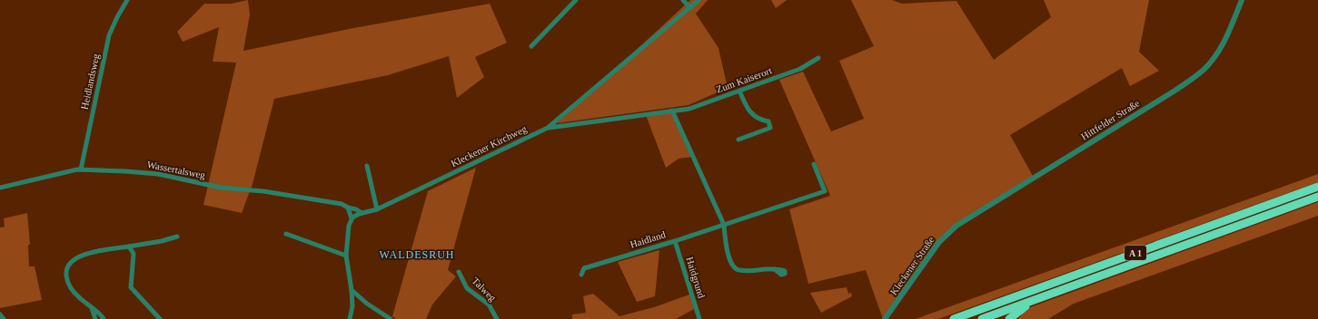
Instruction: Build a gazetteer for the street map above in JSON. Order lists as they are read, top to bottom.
{
  "streets": {
    "highway": ["A 1"],
    "street": [
      "Zum Kaiserort",
      "Heidlandsweg",
      "Hittfelder Straße",
      "Kleckener Kirchweg",
      "Wassertalsweg",
      "Haidland",
      "Kleckener Straße",
      "Haidgrund",
      "Talweg"
    ]
  },
  "crossings": [
    ["Zum Kaiserort", "Kleckener Kirchweg"],
    ["Heidlandsweg", "Wassertalsweg"],
    ["Hittfelder Straße", "Kleckener Straße"],
    ["Kleckener Kirchweg", "Wassertalsweg"],
    ["Haidland", "Haidgrund"]
  ],
  "districts": ["WALDESRUH"]
}
